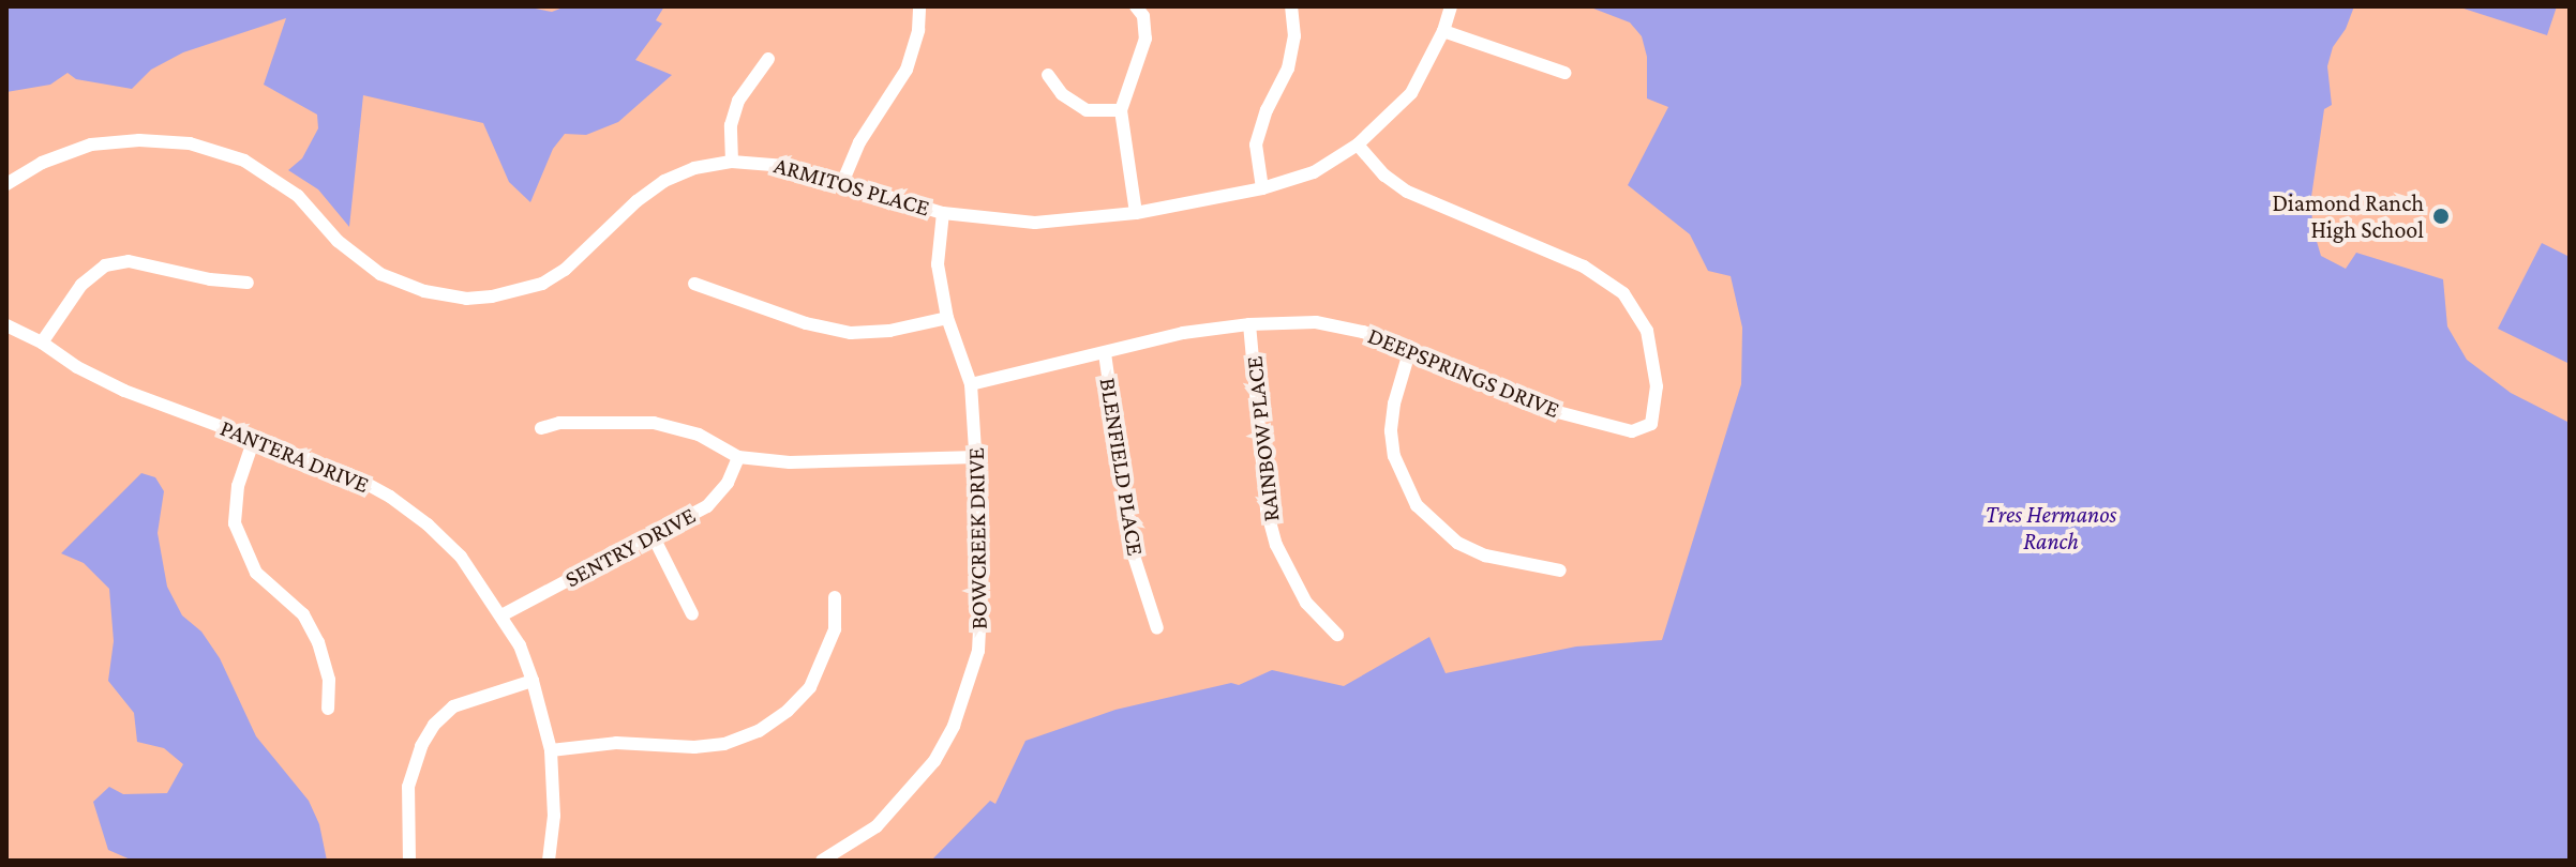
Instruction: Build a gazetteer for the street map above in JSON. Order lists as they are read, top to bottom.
{
  "streets": {
    "street": [
      "ARMITOS PLACE",
      "DEEPSPRINGS DRIVE",
      "RAINBOW PLACE",
      "PANTERA DRIVE",
      "BLENFIELD PLACE",
      "BOWCREEK DRIVE",
      "SENTRY DRIVE"
    ]
  },
  "crossings": [
    ["ARMITOS PLACE", "DEEPSPRINGS DRIVE"],
    ["ARMITOS PLACE", "BOWCREEK DRIVE"],
    ["DEEPSPRINGS DRIVE", "RAINBOW PLACE"],
    ["DEEPSPRINGS DRIVE", "BLENFIELD PLACE"],
    ["DEEPSPRINGS DRIVE", "BOWCREEK DRIVE"],
    ["PANTERA DRIVE", "SENTRY DRIVE"]
  ],
  "parks": ["Tres Hermanos Ranch"],
  "places": ["Diamond Ranch High School"]
}
